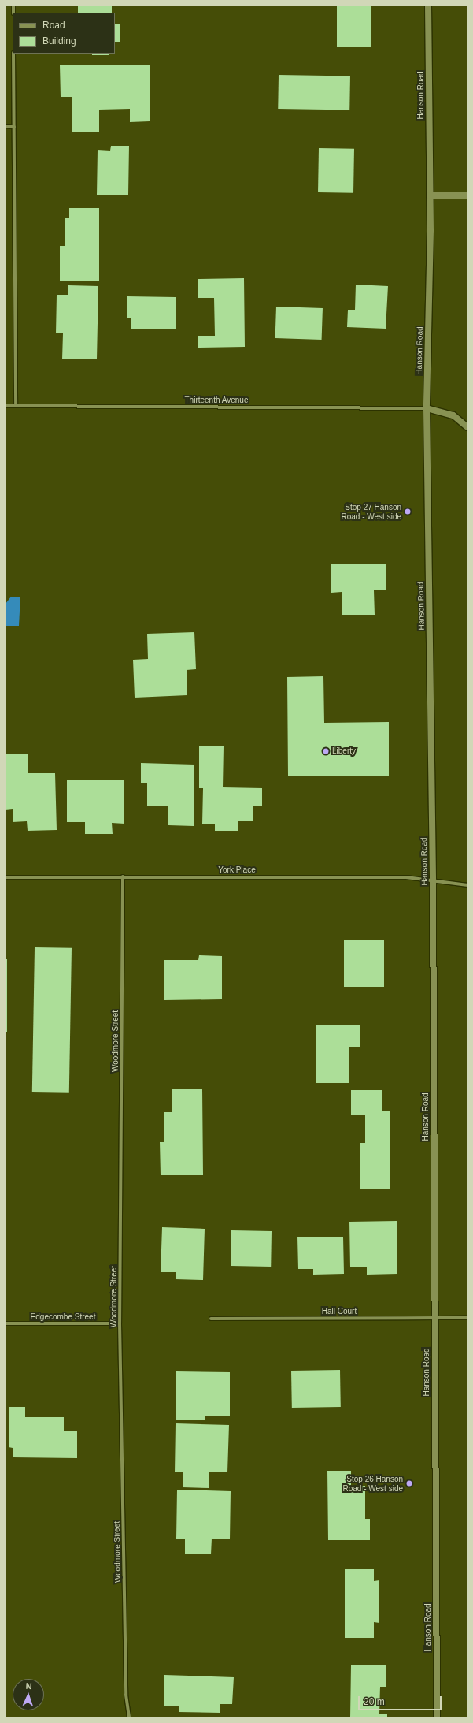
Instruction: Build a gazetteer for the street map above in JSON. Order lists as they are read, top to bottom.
{
  "streets": {
    "main road": ["Hanson Road"],
    "street": [
      "Thirteenth Avenue",
      "York Place",
      "Woodmore Street",
      "Hall Court",
      "Edgecombe Street"
    ]
  },
  "crossings": [
    ["Hanson Road", "Thirteenth Avenue"],
    ["Hanson Road", "York Place"],
    ["Hanson Road", "Hall Court"],
    ["York Place", "Woodmore Street"],
    ["Woodmore Street", "Edgecombe Street"]
  ],
  "places": ["Stop 27 Hanson Road - West side", "Liberty", "Stop 26 Hanson Road - West side"],
  "legend": ["Road", "Building"],
  "scale_bar": "20 m",
  "north": "top"
}
